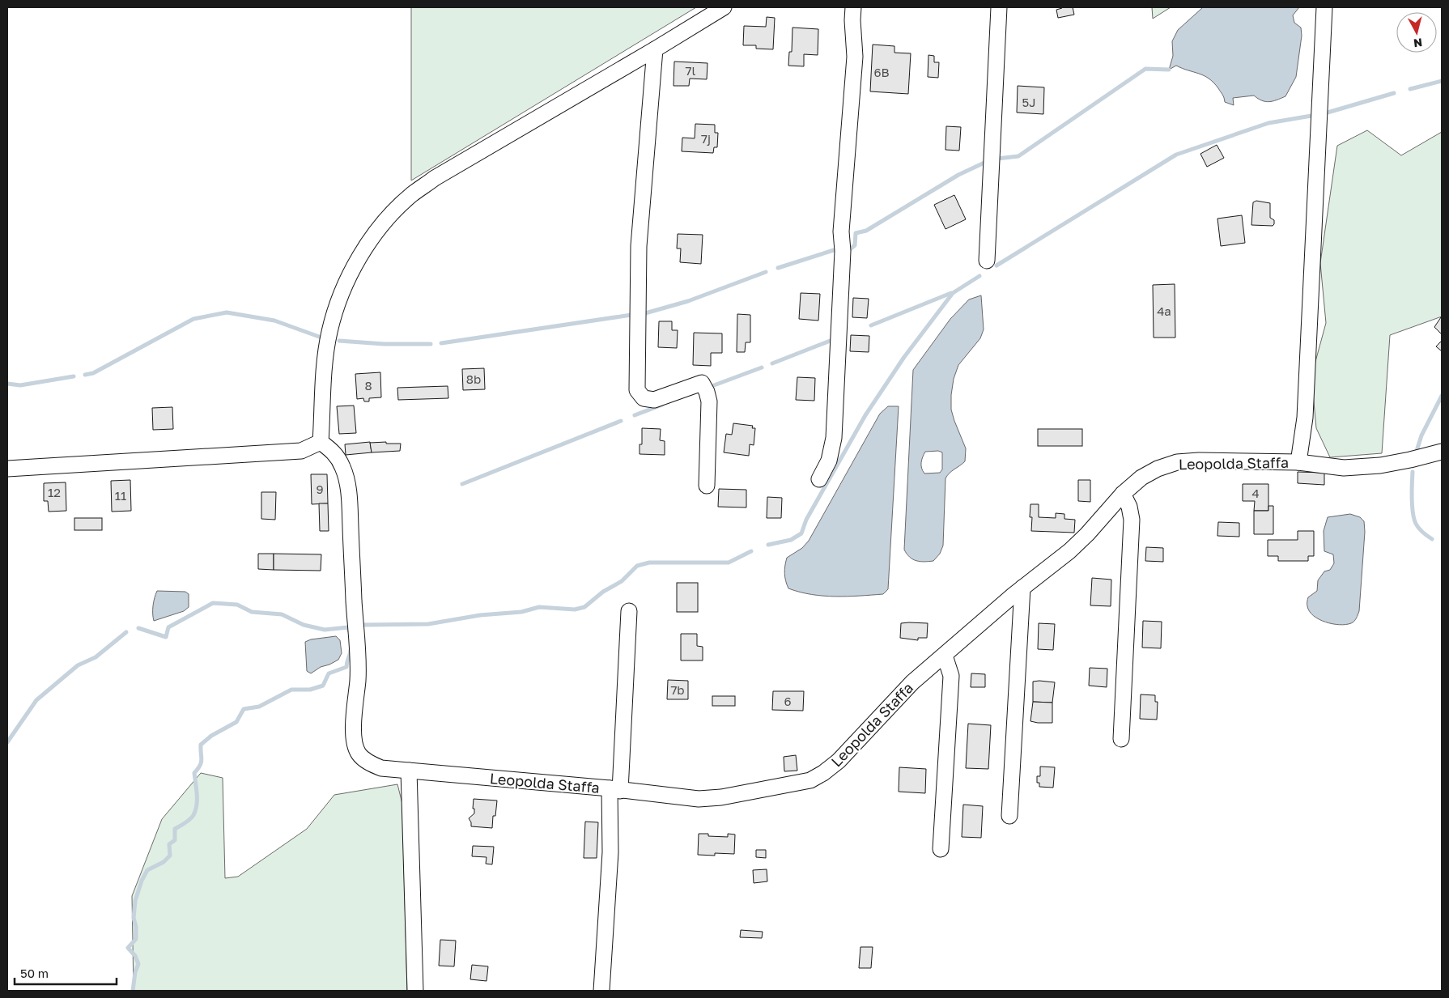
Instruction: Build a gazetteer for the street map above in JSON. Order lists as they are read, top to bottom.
{
  "streets": {
    "street": ["Leopolda Staffa"]
  },
  "house_numbers": [
    "7l",
    "6B",
    "5J",
    "7j",
    "4a",
    "8b",
    "8",
    "9",
    "12",
    "4",
    "11",
    "7b",
    "6"
  ],
  "scale_bar": "50 m",
  "north": "bottom"
}
